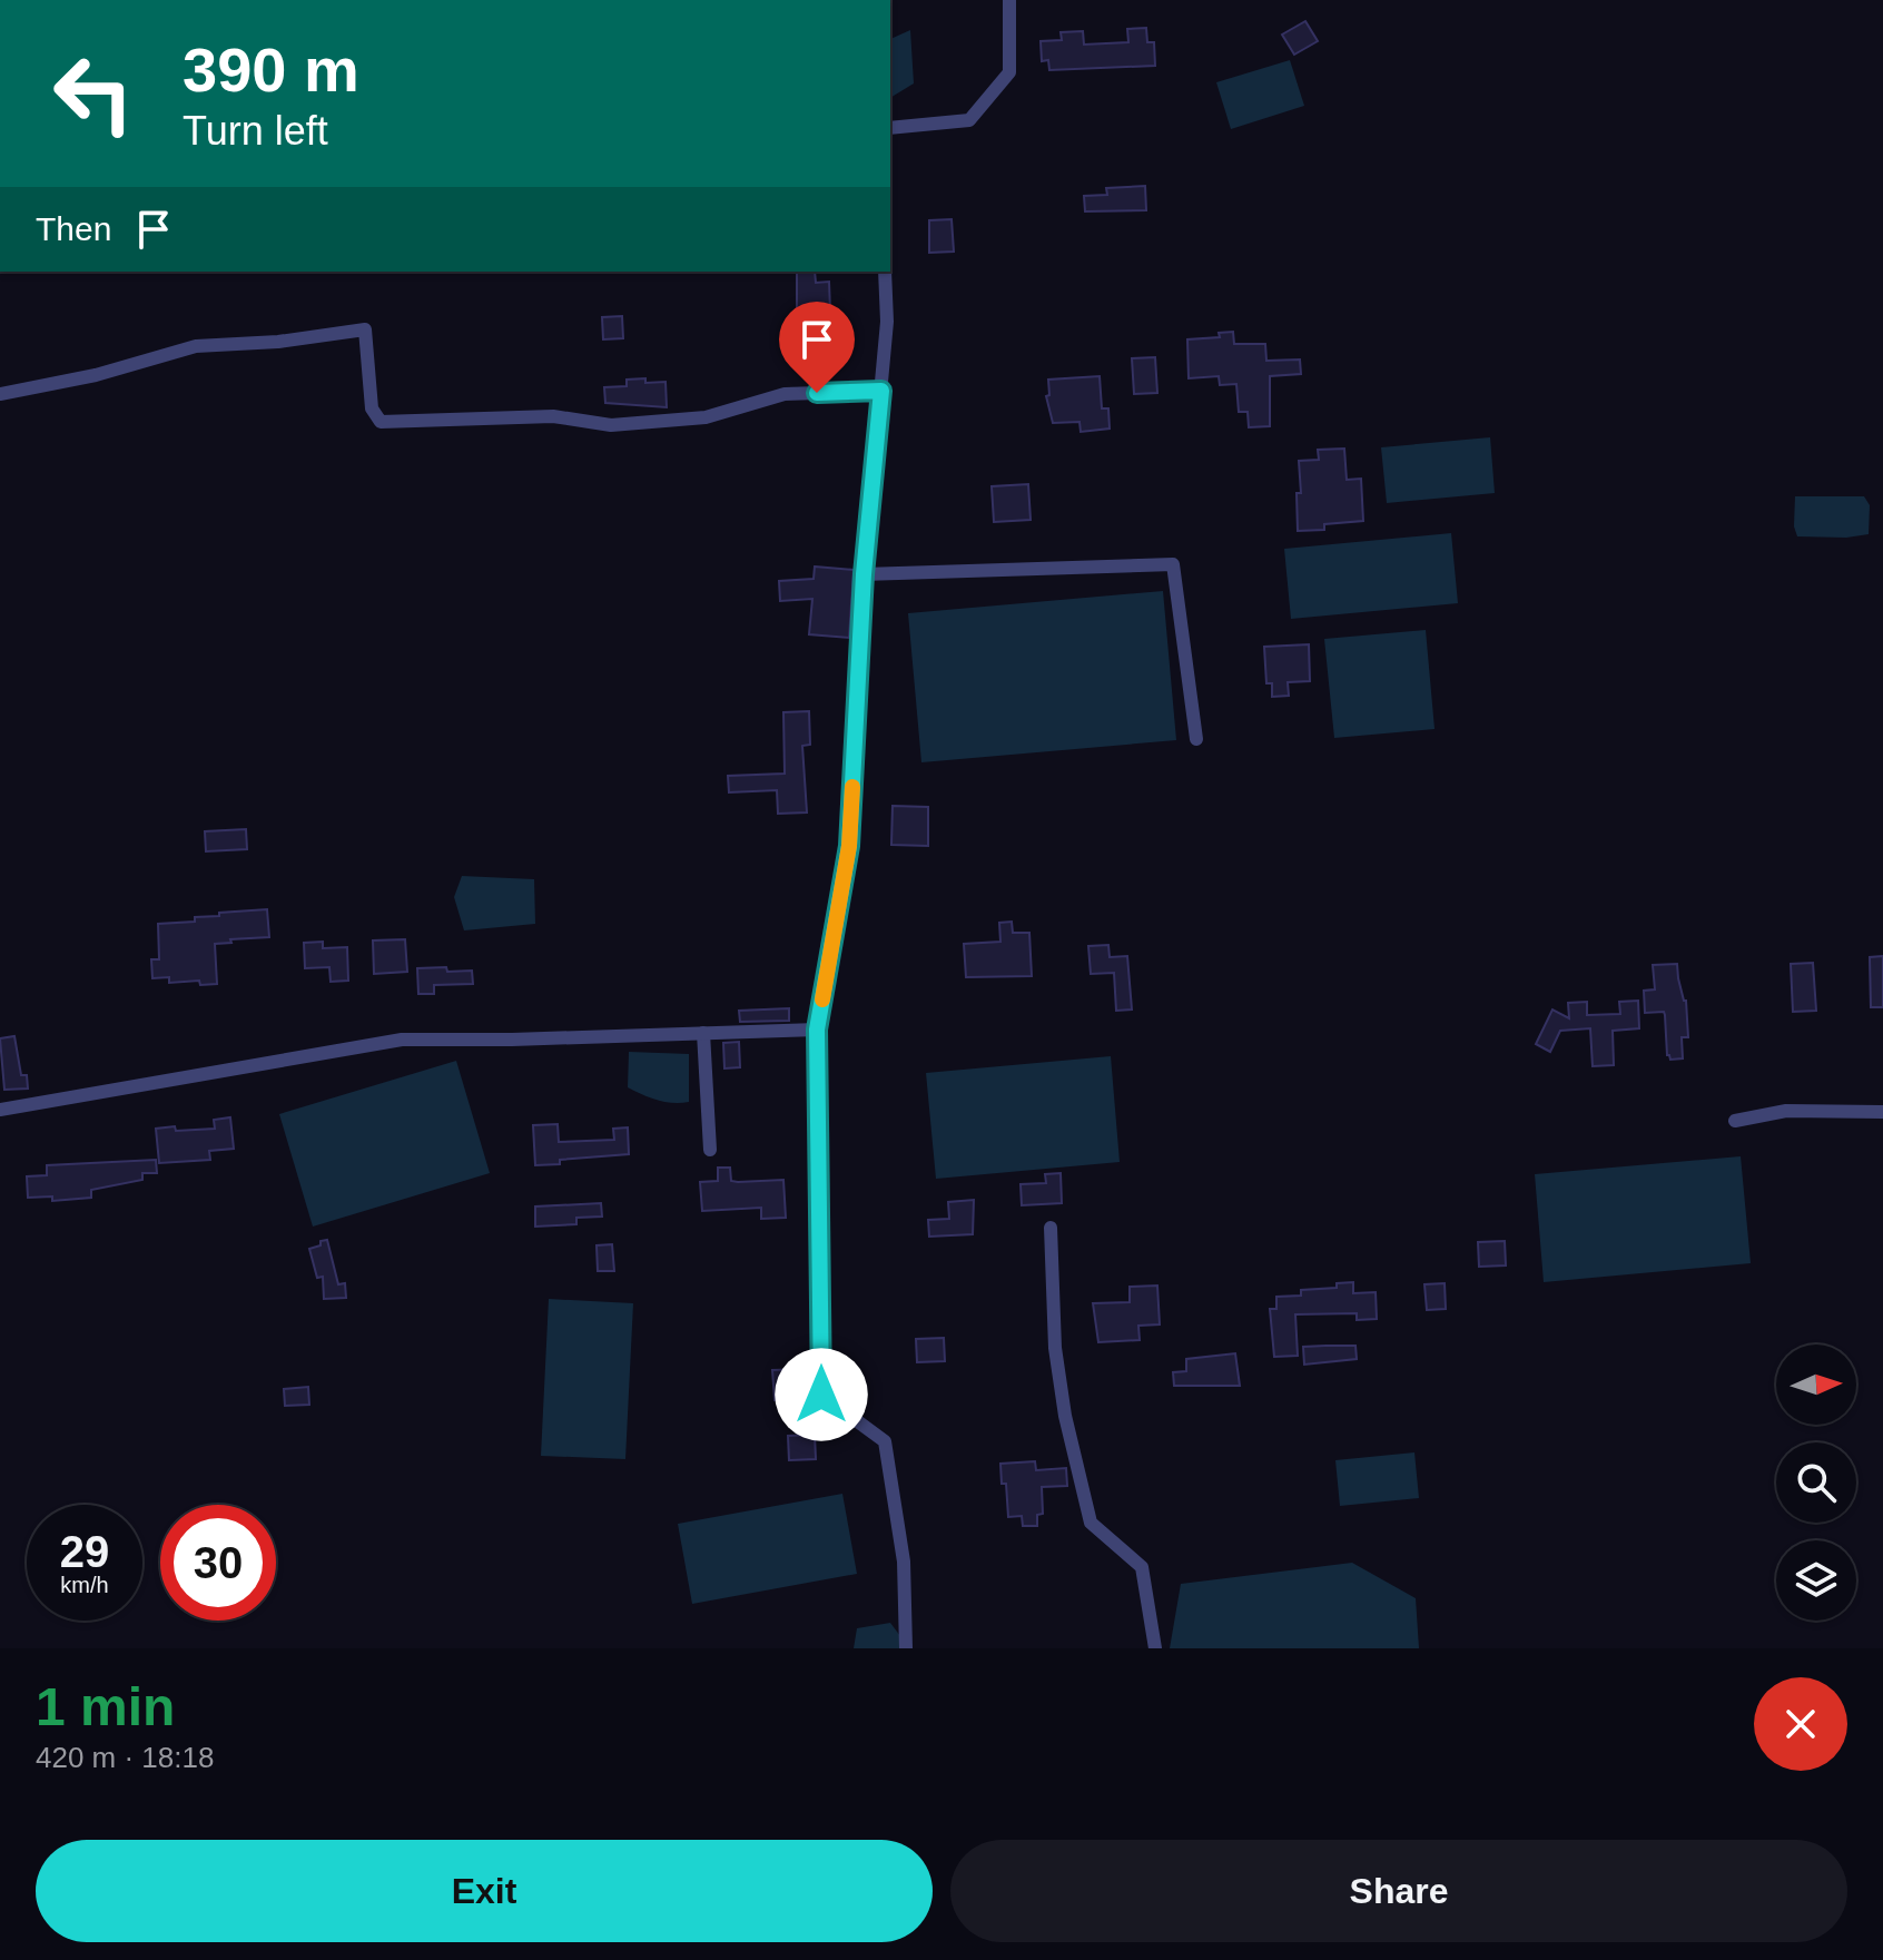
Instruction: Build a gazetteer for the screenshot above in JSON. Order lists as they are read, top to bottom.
{
  "north": "right",
  "page": {
    "turn": ["390 m", "Turn left"],
    "then": "Then",
    "speed": "29 km/h",
    "limit": "30",
    "heading": ["1 min", "420 m · 18:18"],
    "buttons": ["Exit", "Share"]
  }
}
